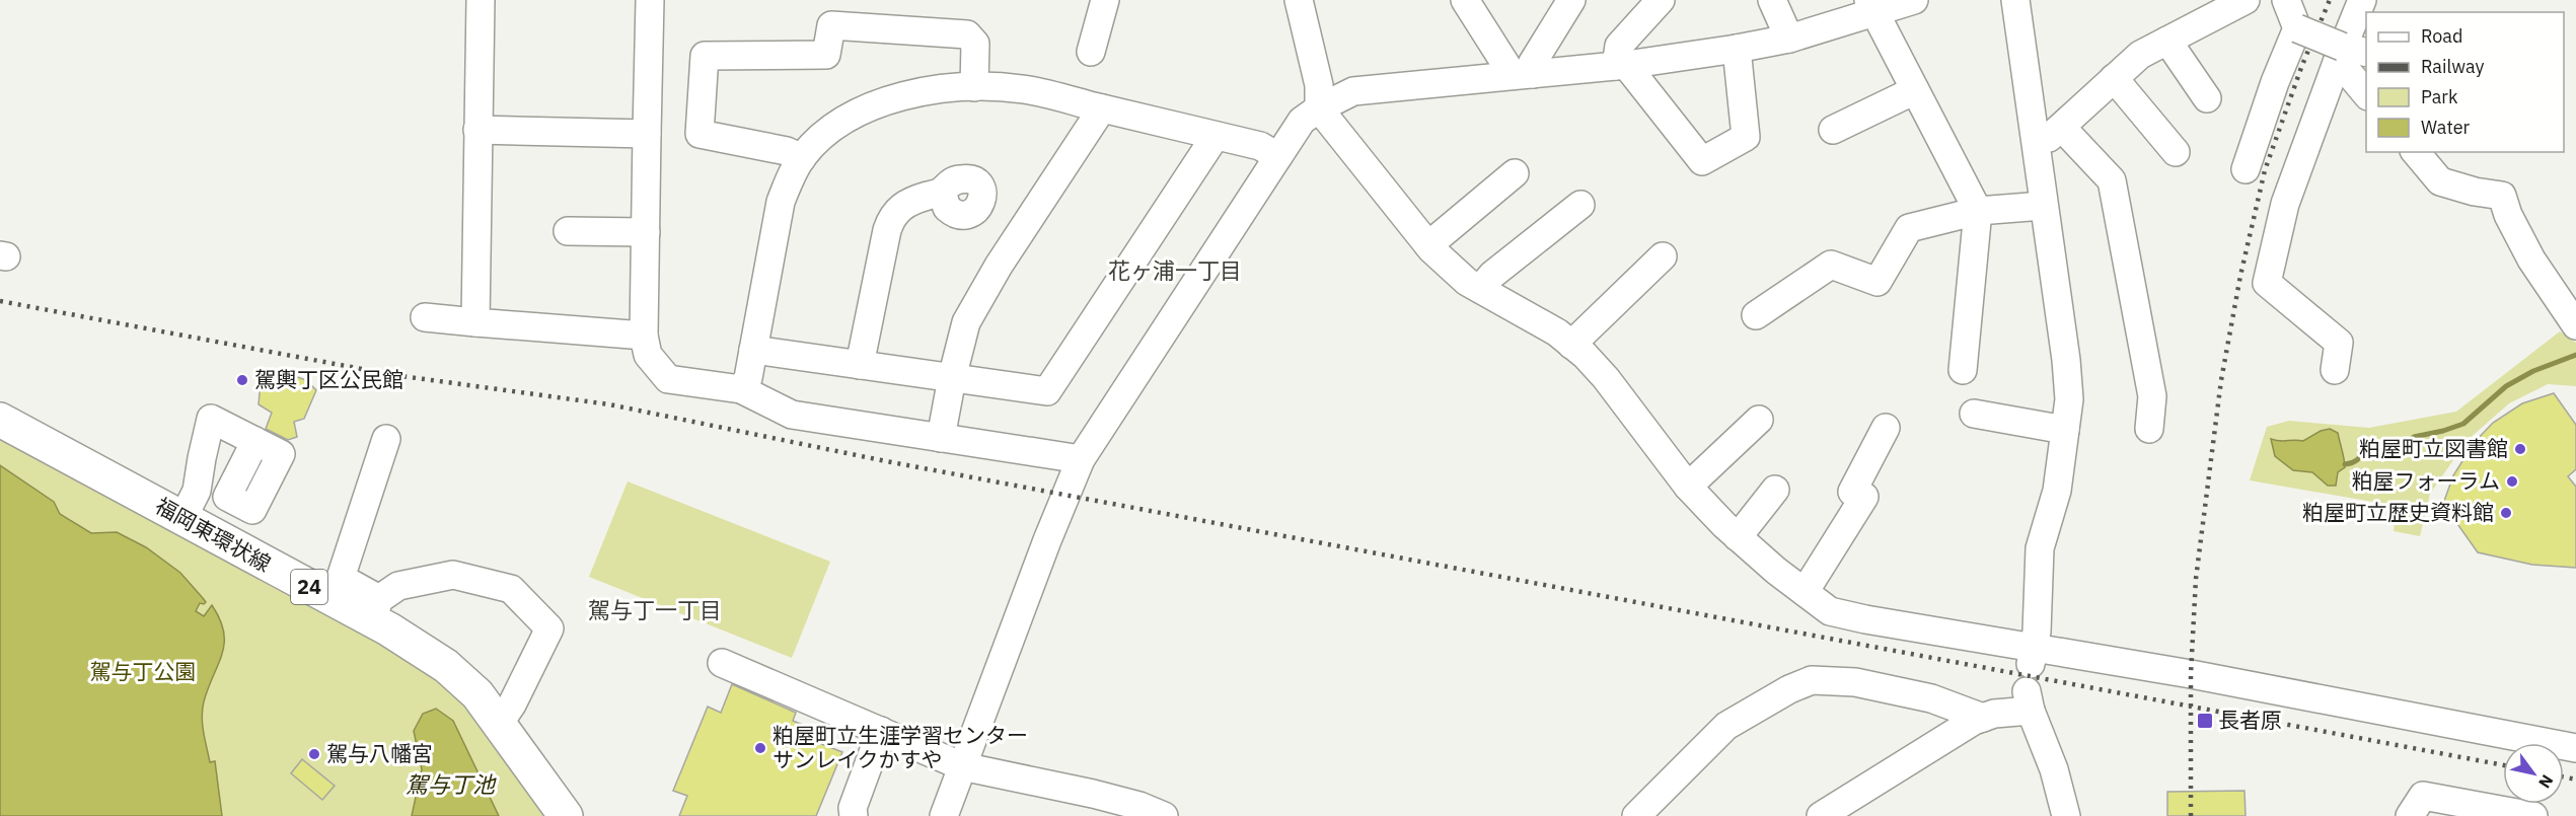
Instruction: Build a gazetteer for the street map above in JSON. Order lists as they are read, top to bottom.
{
  "streets": {
    "main road": ["福岡東環状線", "24"]
  },
  "districts": ["花ヶ浦一丁目", "駕与丁一丁目"],
  "water": ["駕与丁池"],
  "parks": ["駕与丁公園"],
  "places": {
    "other": [
      "駕輿丁区公民館",
      "粕屋町立図書館",
      "粕屋フォーラム",
      "粕屋町立歴史資料館",
      "粕屋町立生涯学習センター サンレイクかすや",
      "駕与八幡宮"
    ],
    "transit": ["長者原"]
  },
  "legend": [
    "Road",
    "Railway",
    "Park",
    "Water"
  ],
  "north": "bottom right"
}
